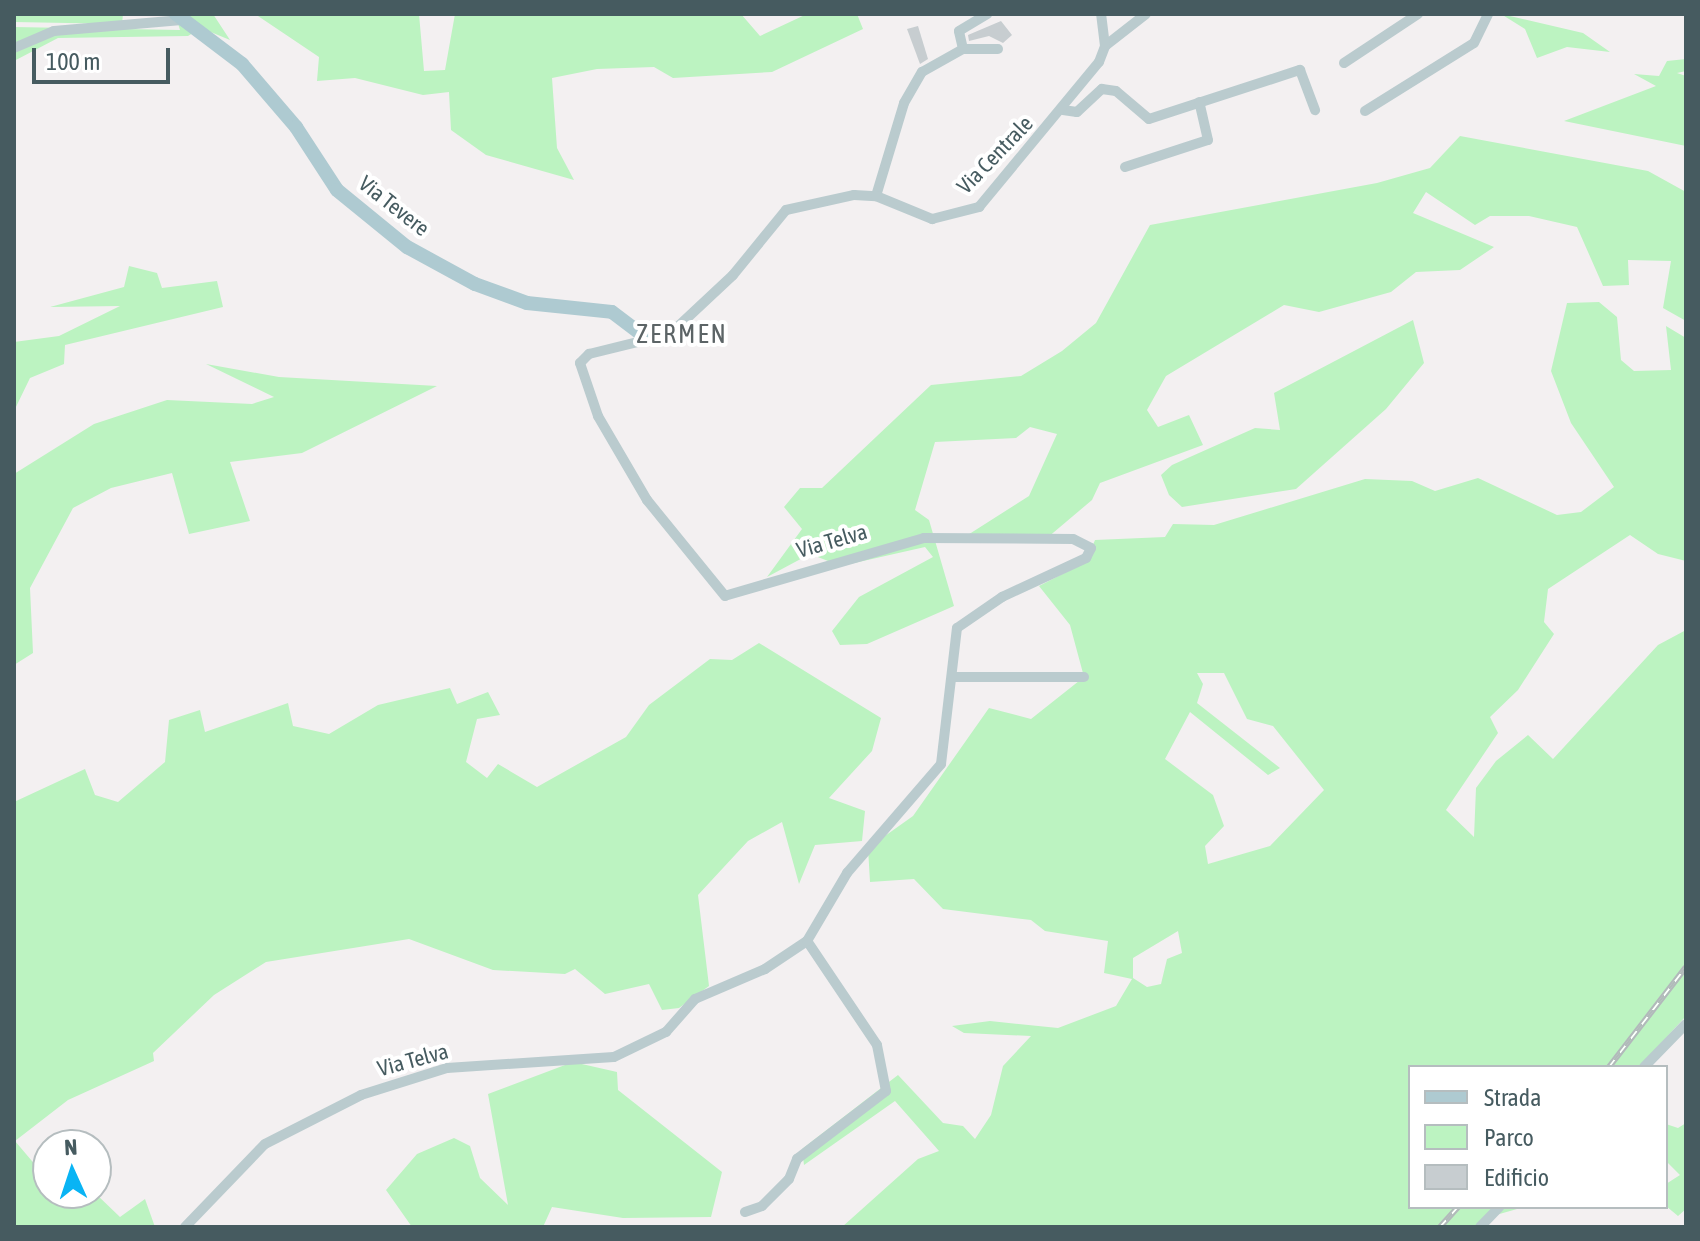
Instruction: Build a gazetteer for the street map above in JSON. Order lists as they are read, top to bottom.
{
  "streets": {
    "main road": ["Via Tevere"],
    "street": ["Via Centrale", "Via Telva"]
  },
  "crossings": [
    ["Via Centrale", "Via Tevere"],
    ["Via Centrale", "Via Telva"],
    ["Via Tevere", "Via Telva"]
  ],
  "districts": ["ZERMEN"],
  "legend": ["Strada", "Parco", "Edificio"],
  "scale_bar": "100 m",
  "north": "top"
}
